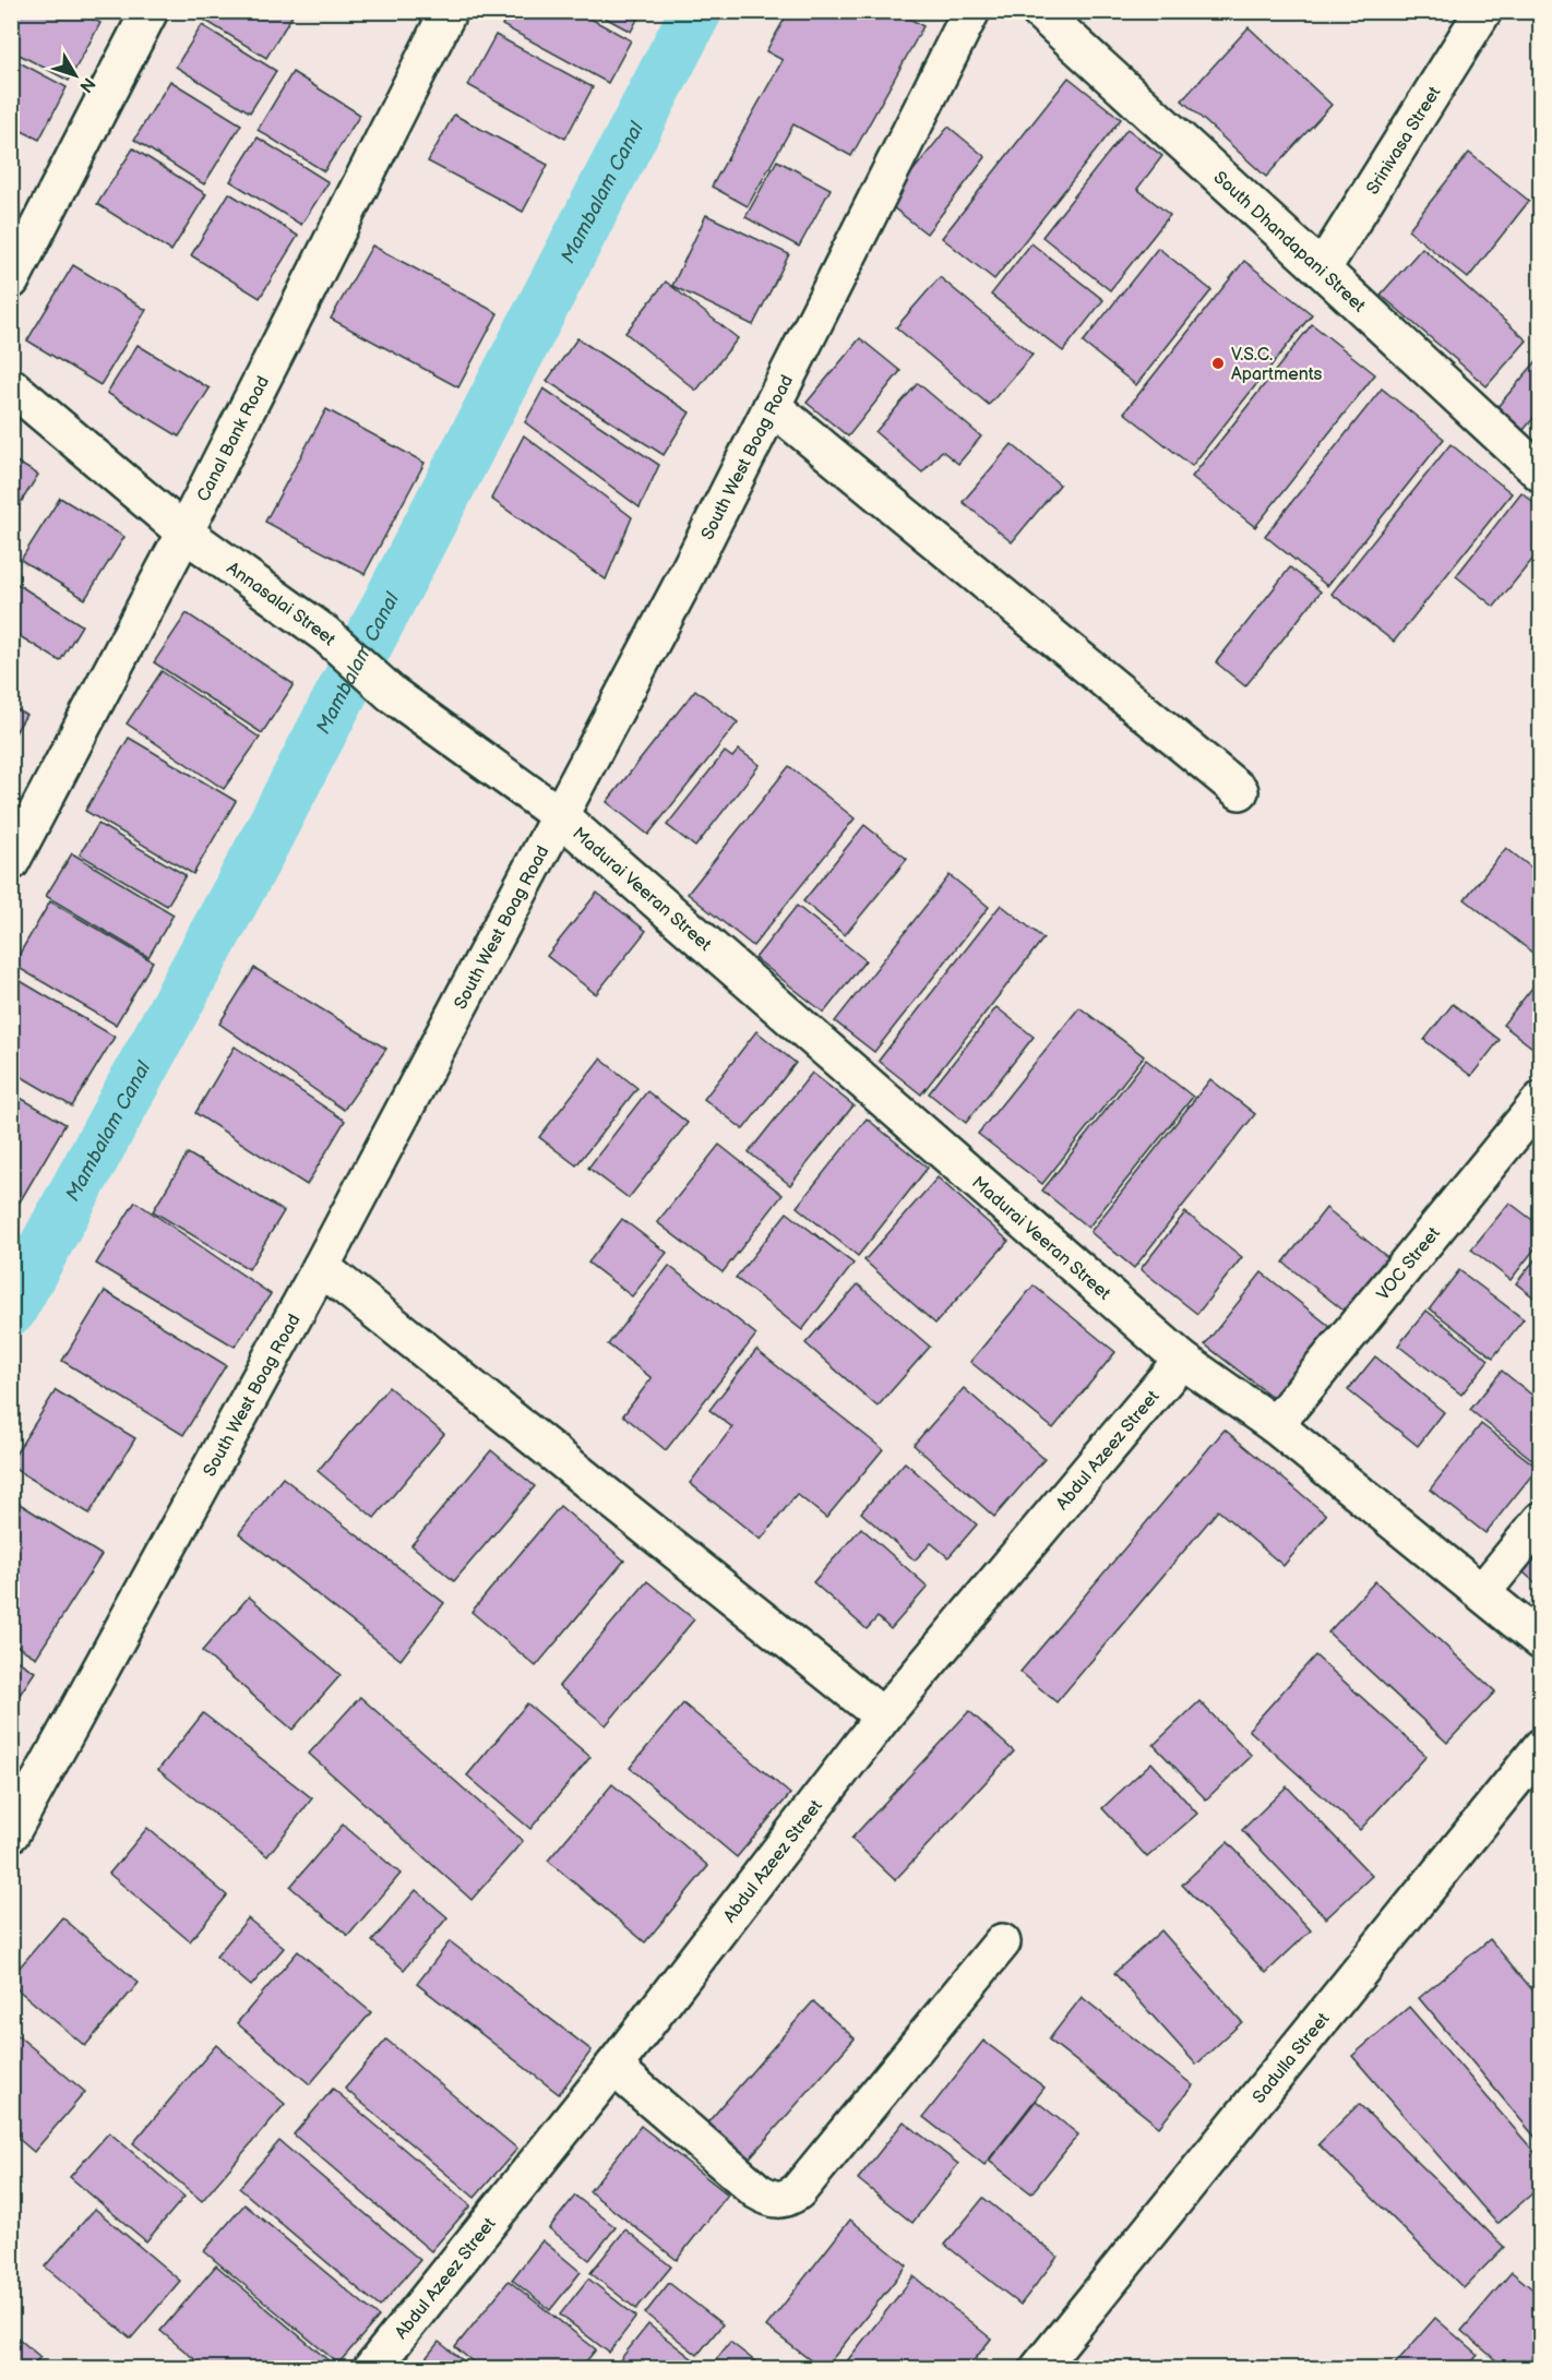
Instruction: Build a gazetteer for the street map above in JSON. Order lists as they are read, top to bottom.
{
  "streets": {
    "street": [
      "Srinivasa Street",
      "South Dhandapani Street",
      "Canal Bank Road",
      "South West Boag Road",
      "Annasalai Street",
      "Madurai Veeran Street",
      "VOC Street",
      "Abdul Azeez Street",
      "Sadulla Street"
    ]
  },
  "crossings": [
    ["Srinivasa Street", "South Dhandapani Street"],
    ["Canal Bank Road", "Annasalai Street"],
    ["South West Boag Road", "Annasalai Street"],
    ["South West Boag Road", "Madurai Veeran Street"],
    ["Annasalai Street", "Madurai Veeran Street"],
    ["Madurai Veeran Street", "VOC Street"],
    ["Madurai Veeran Street", "Abdul Azeez Street"]
  ],
  "water": ["Mambalam Canal"],
  "places": ["V.S.C. Apartments"],
  "north": "bottom right"
}
